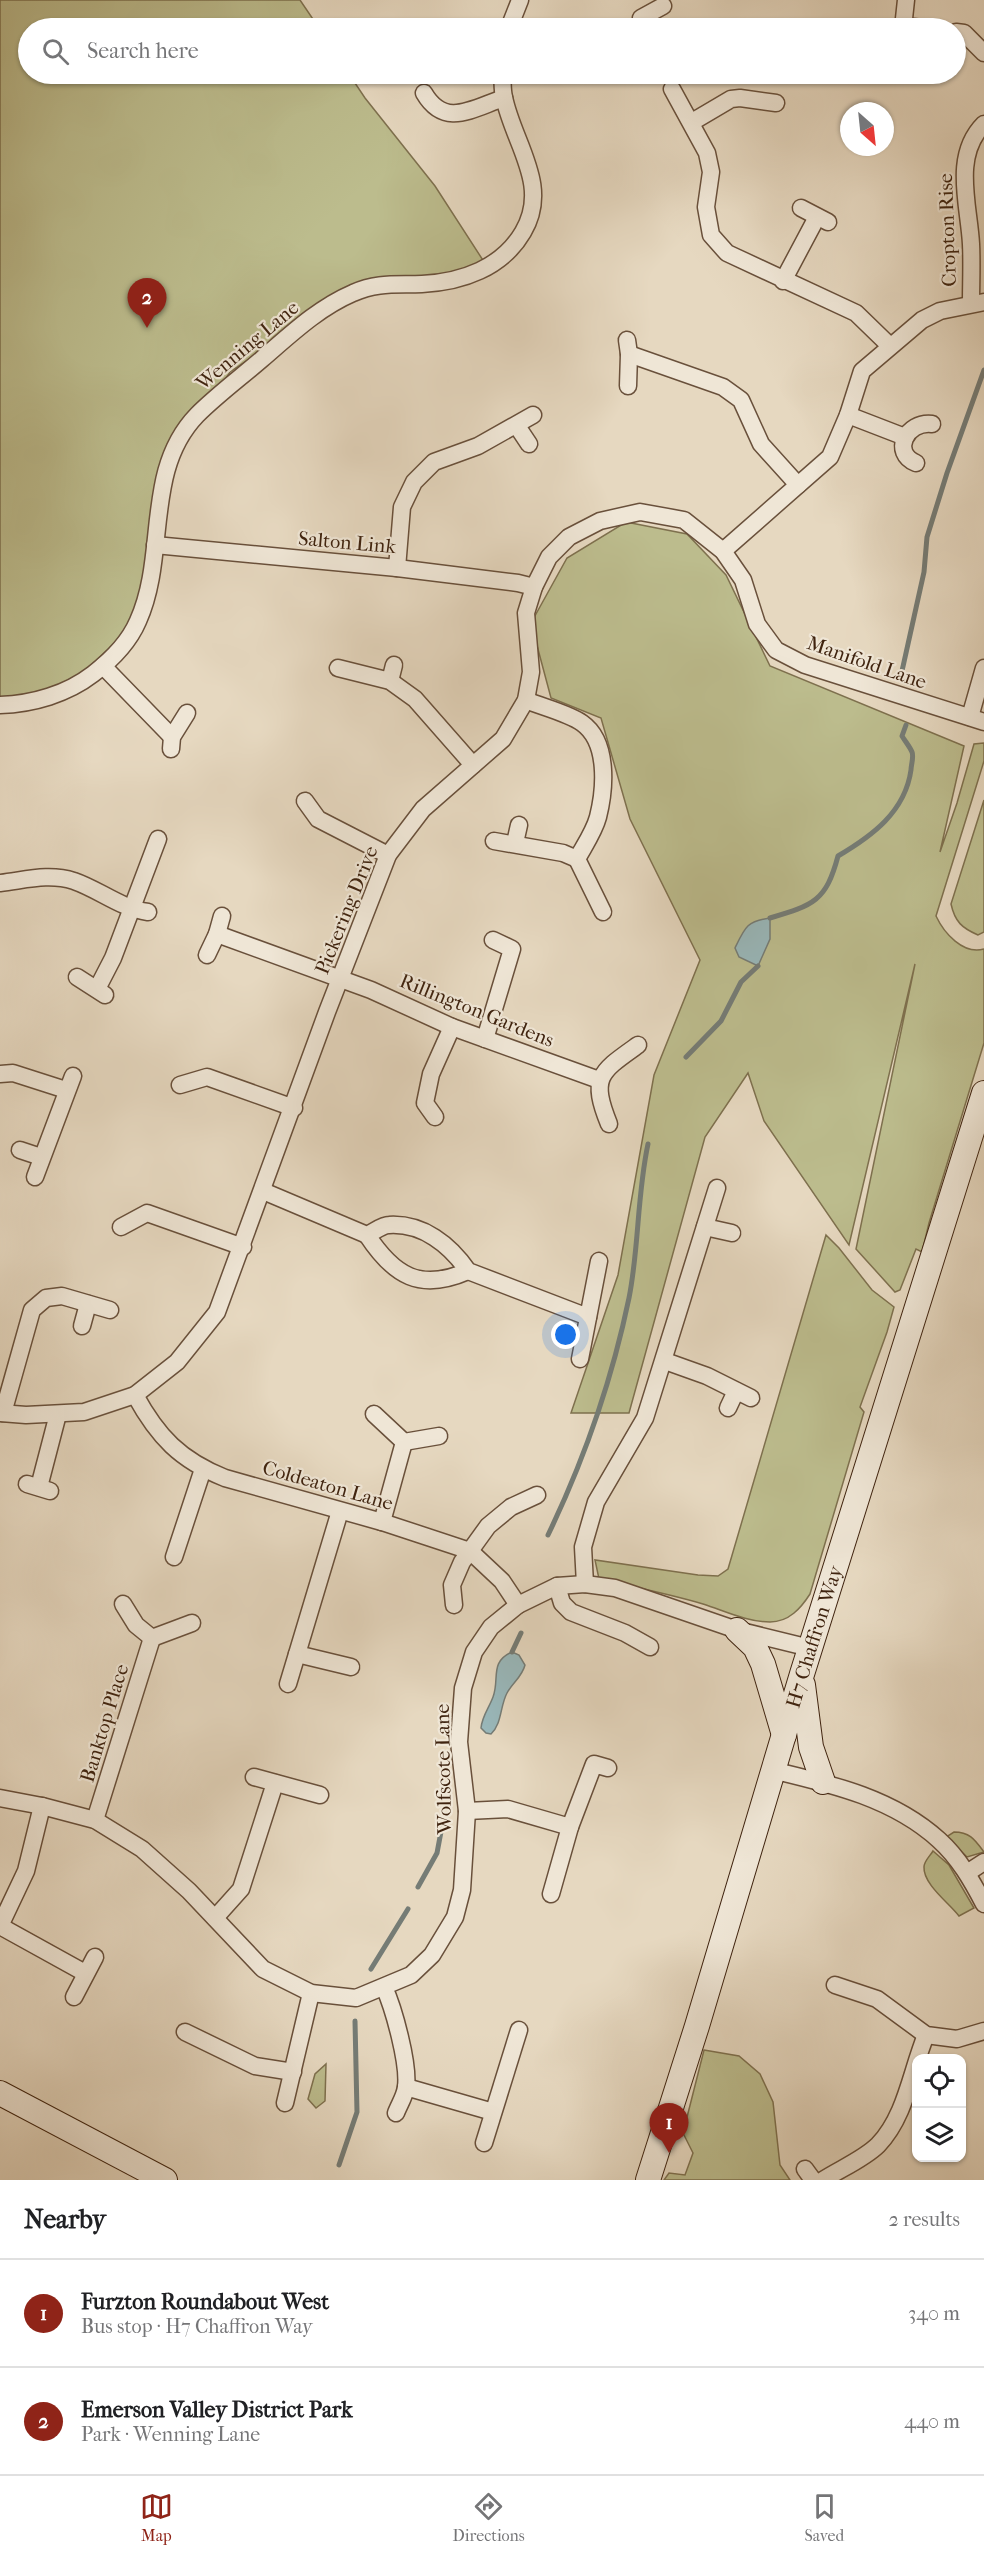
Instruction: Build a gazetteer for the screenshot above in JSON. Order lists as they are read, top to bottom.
{
  "streets": {
    "street": [
      "Cropton Rise",
      "Wenning Lane",
      "Salton Link",
      "Manifold Lane",
      "Pickering Drive",
      "Rillington Gardens",
      "Coldeaton Lane",
      "H7 Chaffron Way",
      "Banktop Place",
      "Wolfscote Lane"
    ]
  },
  "crossings": [
    ["Wenning Lane", "Salton Link"],
    ["Salton Link", "Pickering Drive"],
    ["Manifold Lane", "Pickering Drive"],
    ["Pickering Drive", "Rillington Gardens"],
    ["Pickering Drive", "Coldeaton Lane"],
    ["Coldeaton Lane", "Wolfscote Lane"],
    ["H7 Chaffron Way", "Wolfscote Lane"],
    ["Banktop Place", "Wolfscote Lane"]
  ],
  "north": "bottom right",
  "page": {
    "search": "Search here",
    "pins": ["2", "1"],
    "heading": ["Nearby", "2 results"],
    "list": [
      {
        "mark": "1",
        "name": "Furzton Roundabout West",
        "note": "Bus stop · H7 Chaffron Way",
        "value": "340 m"
      },
      {
        "mark": "2",
        "name": "Emerson Valley District Park",
        "note": "Park · Wenning Lane",
        "value": "440 m"
      }
    ],
    "nav": ["Map", "Directions", "Saved"]
  }
}
